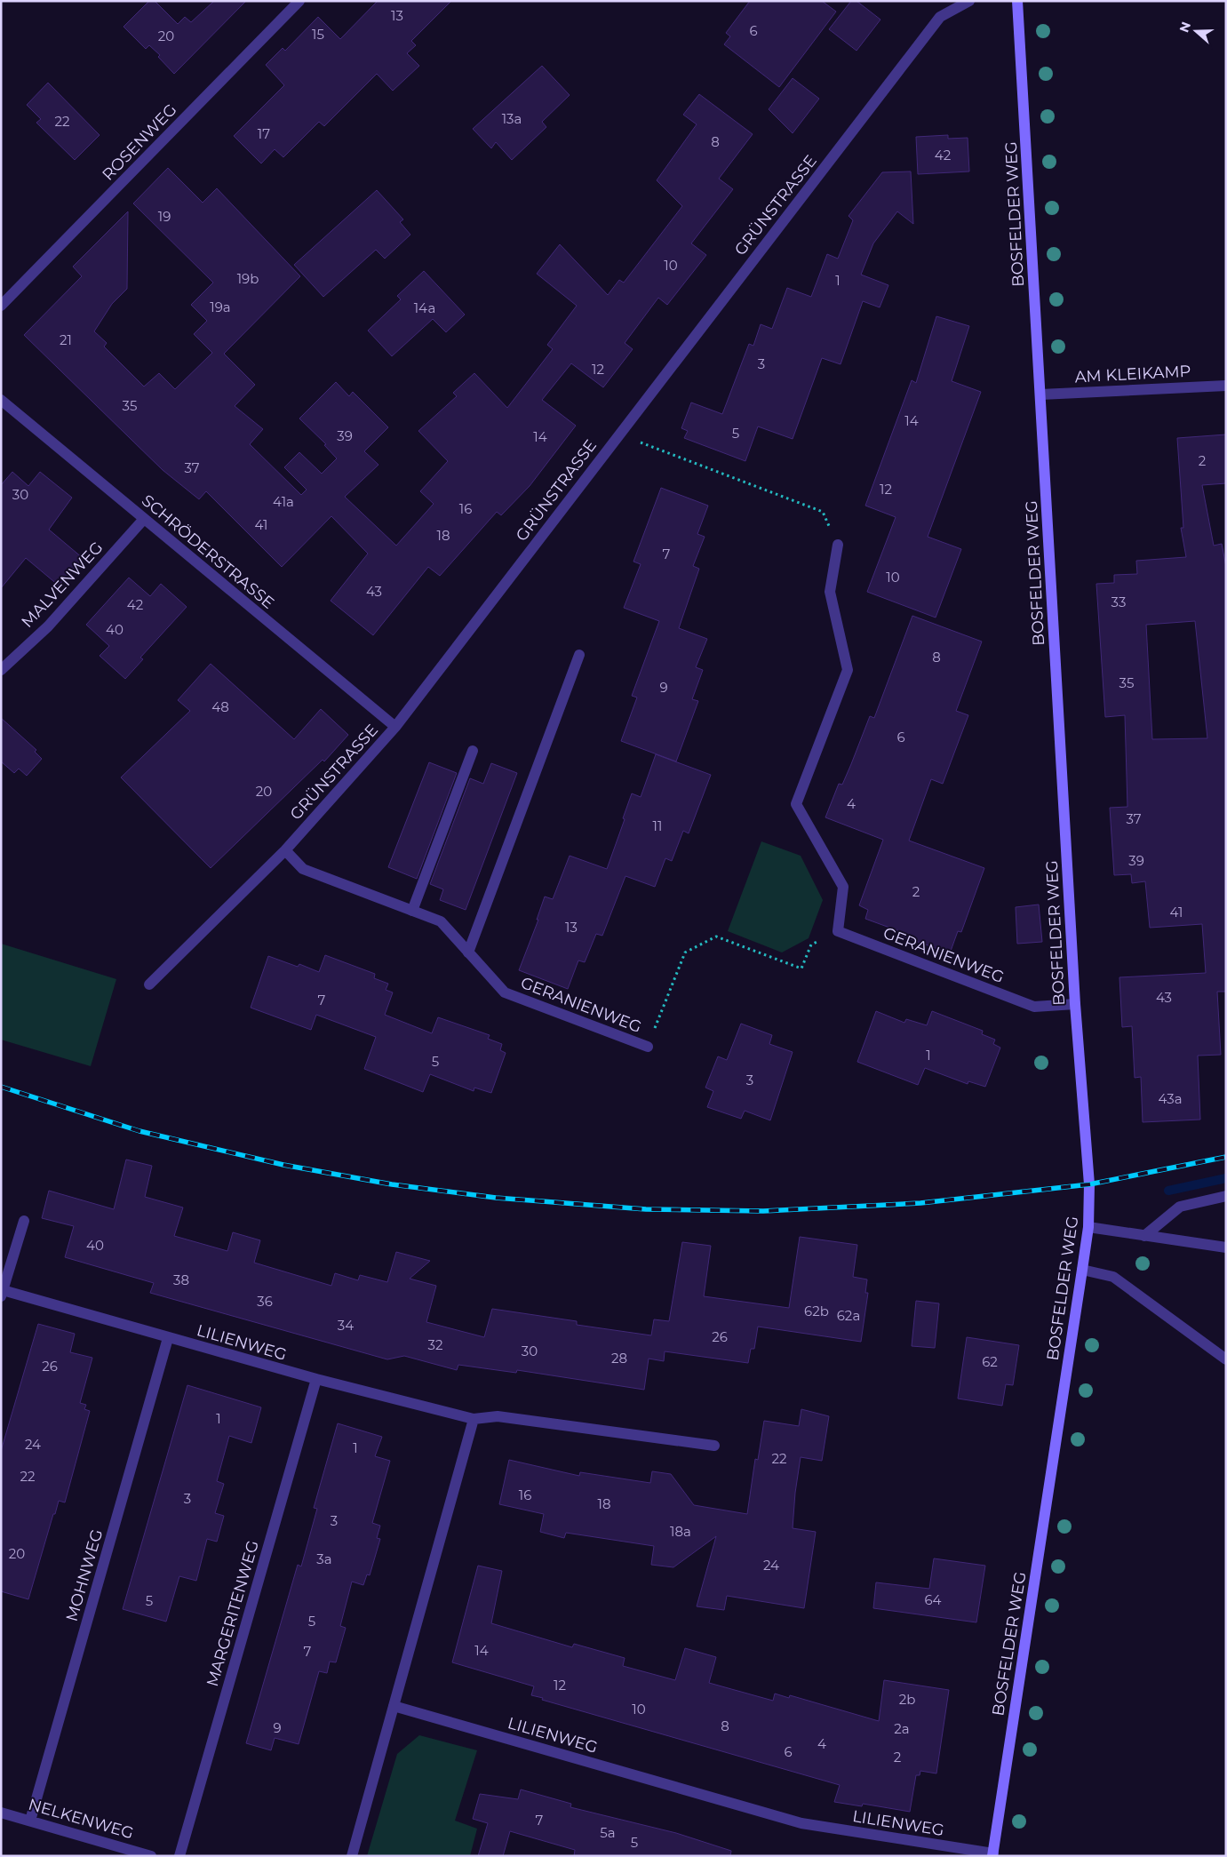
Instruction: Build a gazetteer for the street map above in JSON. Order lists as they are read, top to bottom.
{
  "streets": {
    "street": [
      "ROSENWEG",
      "GRÜNSTRASSE",
      "BOSFELDER WEG",
      "AM KLEIKAMP",
      "SCHRÖDERSTRASSE",
      "MALVENWEG",
      "GERANIENWEG",
      "LILIENWEG",
      "MOHNWEG",
      "MARGERITENWEG",
      "NELKENWEG"
    ]
  },
  "crossings": [
    ["GRÜNSTRASSE", "SCHRÖDERSTRASSE"],
    ["GRÜNSTRASSE", "GERANIENWEG"],
    ["BOSFELDER WEG", "AM KLEIKAMP"],
    ["BOSFELDER WEG", "GERANIENWEG"],
    ["BOSFELDER WEG", "LILIENWEG"],
    ["SCHRÖDERSTRASSE", "MALVENWEG"],
    ["LILIENWEG", "MOHNWEG"],
    ["LILIENWEG", "MARGERITENWEG"],
    ["MOHNWEG", "NELKENWEG"]
  ],
  "house_numbers": [
    "13",
    "6",
    "15",
    "20",
    "13a",
    "22",
    "17",
    "8",
    "42",
    "19",
    "10",
    "19b",
    "1",
    "19a",
    "14a",
    "21",
    "3",
    "12",
    "35",
    "14",
    "5",
    "39",
    "14",
    "2",
    "37",
    "12",
    "30",
    "41a",
    "16",
    "41",
    "18",
    "7",
    "10",
    "43",
    "33",
    "42",
    "40",
    "8",
    "35",
    "9",
    "48",
    "6",
    "20",
    "4",
    "37",
    "11",
    "39",
    "2",
    "41",
    "13",
    "43",
    "7",
    "1",
    "5",
    "3",
    "43a",
    "40",
    "38",
    "36",
    "62b",
    "62a",
    "34",
    "26",
    "32",
    "30",
    "28",
    "62",
    "26",
    "1",
    "24",
    "1",
    "22",
    "22",
    "16",
    "3",
    "18",
    "3",
    "18a",
    "20",
    "3a",
    "24",
    "64",
    "5",
    "5",
    "14",
    "7",
    "12",
    "2b",
    "10",
    "8",
    "9",
    "2a",
    "4",
    "6",
    "2",
    "7",
    "5a",
    "5"
  ],
  "north": "left"
}
